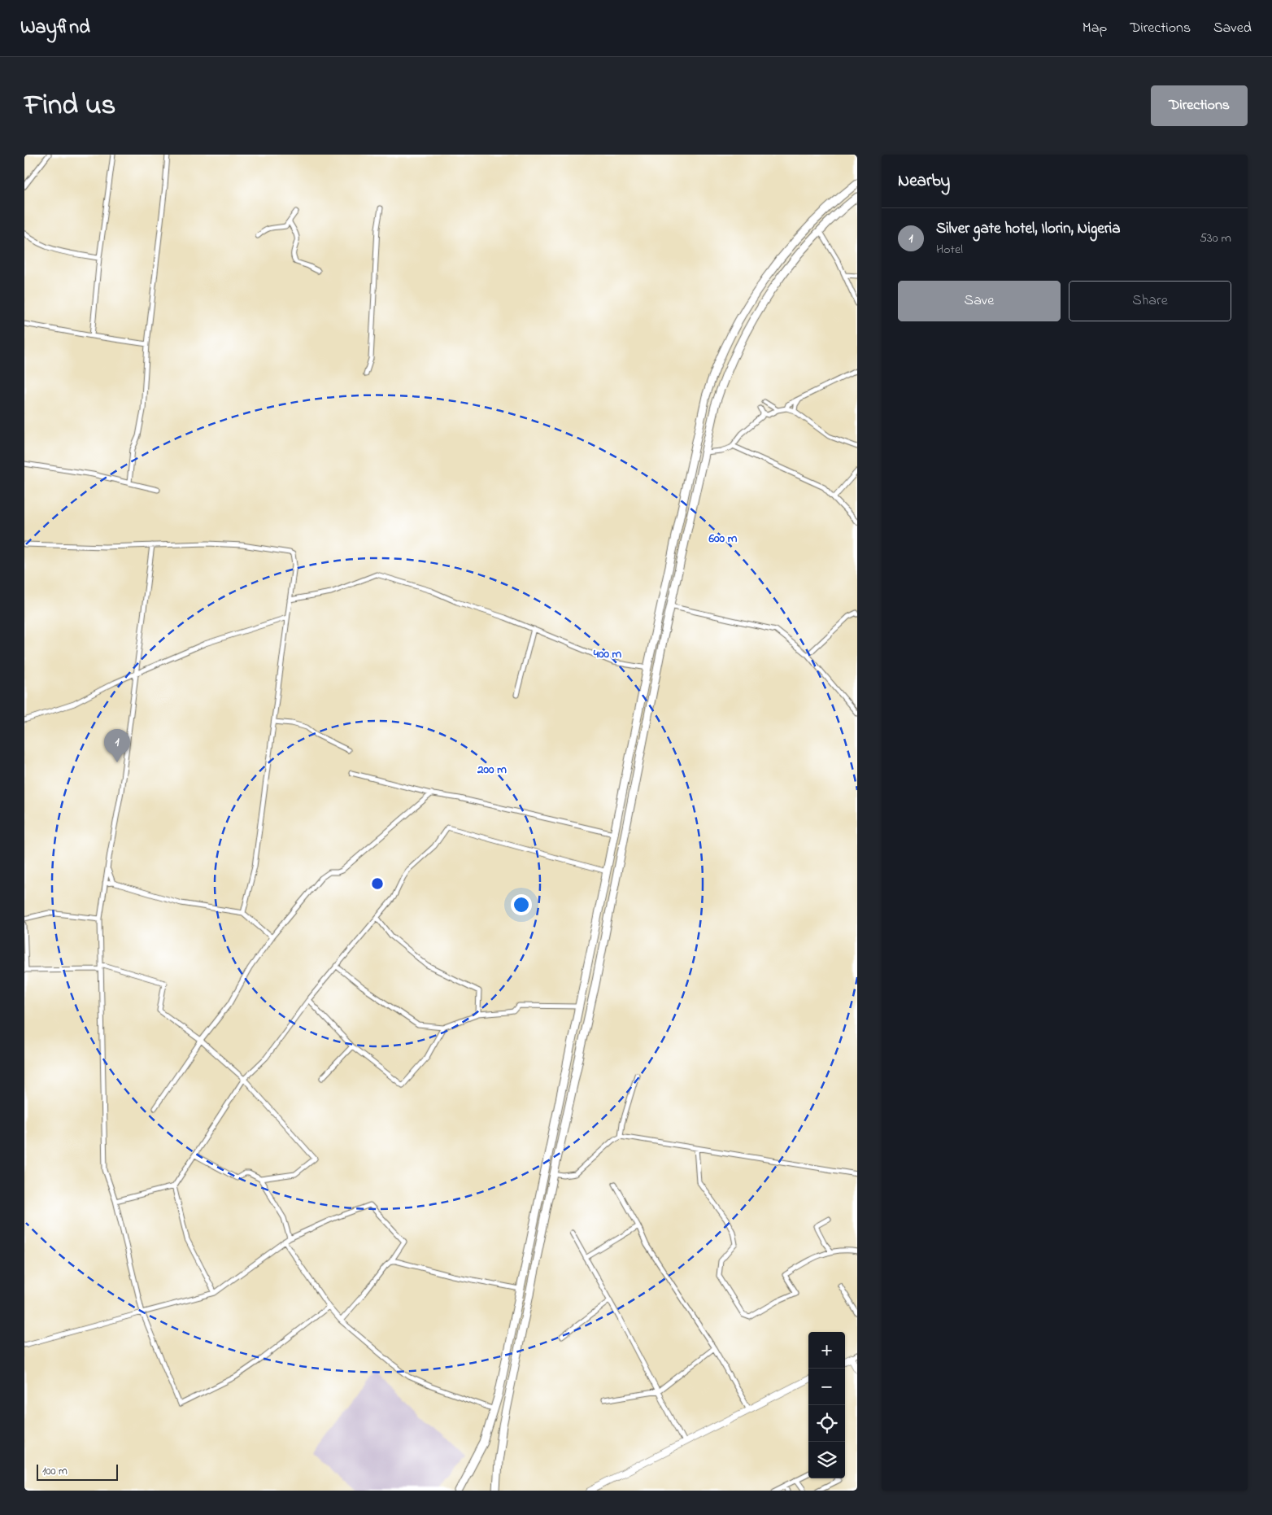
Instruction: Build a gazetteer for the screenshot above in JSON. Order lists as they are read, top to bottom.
{
  "scale_bar": "100 m",
  "page": {
    "header": "Wayfind",
    "nav": ["Map", "Directions", "Saved"],
    "title": "Find us",
    "buttons": [
      "Directions",
      ["Save", "Share"]
    ],
    "heading": "Nearby",
    "list": [
      {
        "mark": "1",
        "name": "Silver gate hotel, Ilorin, Nigeria",
        "note": "Hotel",
        "value": "530 m"
      }
    ],
    "pins": "1",
    "map_buttons": ["+", "−"],
    "scale": "100 m"
  },
  "rings": ["600 m", "400 m", "200 m"]
}
